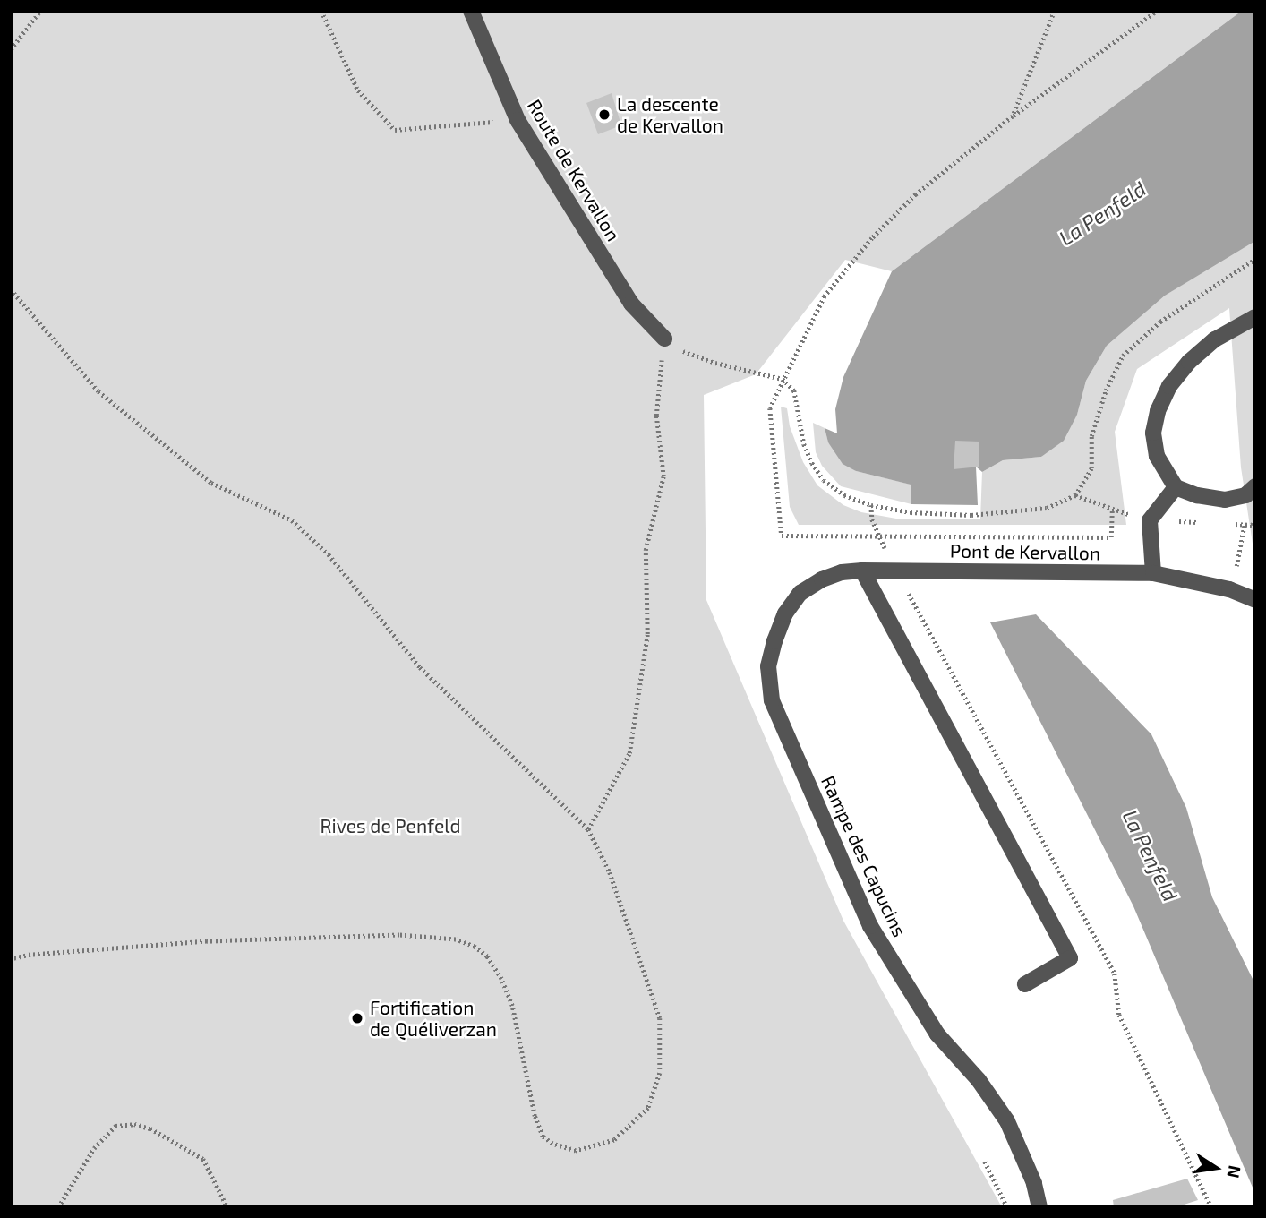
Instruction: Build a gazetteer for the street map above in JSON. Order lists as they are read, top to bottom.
{
  "streets": {
    "street": ["Route de Kervallon", "Pont de Kervallon", "Rampe des Capucins"]
  },
  "crossings": [
    ["Pont de Kervallon", "Rampe des Capucins"]
  ],
  "water": ["La Penfeld"],
  "parks": ["Rives de Penfeld"],
  "places": ["La descente de Kervallon", "Fortification de Quéliverzan"],
  "north": "right"
}
